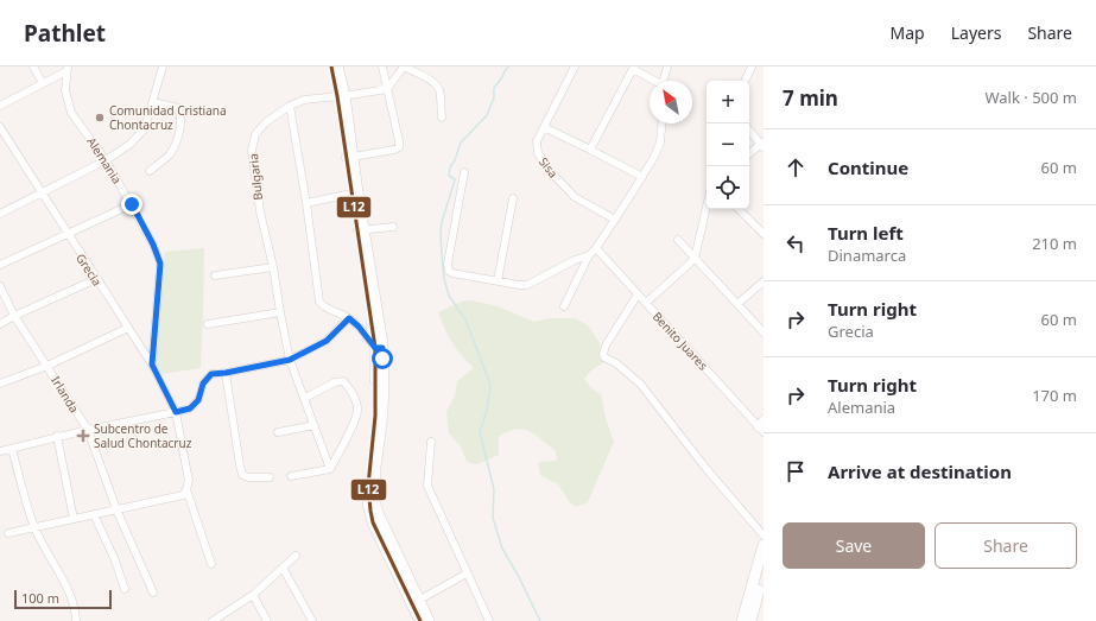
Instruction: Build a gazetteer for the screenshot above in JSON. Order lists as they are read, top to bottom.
{
  "streets": {
    "street": [
      "Alemania",
      "Sisa",
      "Bulgaria",
      "Grecia",
      "Benito Juares",
      "Irlanda"
    ]
  },
  "crossings": [
    ["Alemania", "Grecia"]
  ],
  "places": {
    "other": ["Comunidad Cristiana Chontacruz"],
    "health": ["Subcentro de Salud Chontacruz"]
  },
  "lines": ["transit line L12"],
  "scale_bar": "100 m",
  "north": "top left",
  "page": {
    "header": "Pathlet",
    "nav": ["Map", "Layers", "Share"],
    "heading": ["7 min", "Walk · 500 m"],
    "map_buttons": ["+", "−"],
    "list": [
      ["Continue", "60 m"],
      ["Turn left", "Dinamarca", "210 m"],
      ["Turn right", "Grecia", "60 m"],
      ["Turn right", "Alemania", "170 m"],
      "Arrive at destination"
    ],
    "buttons": ["Save", "Share"],
    "scale": "100 m"
  }
}
